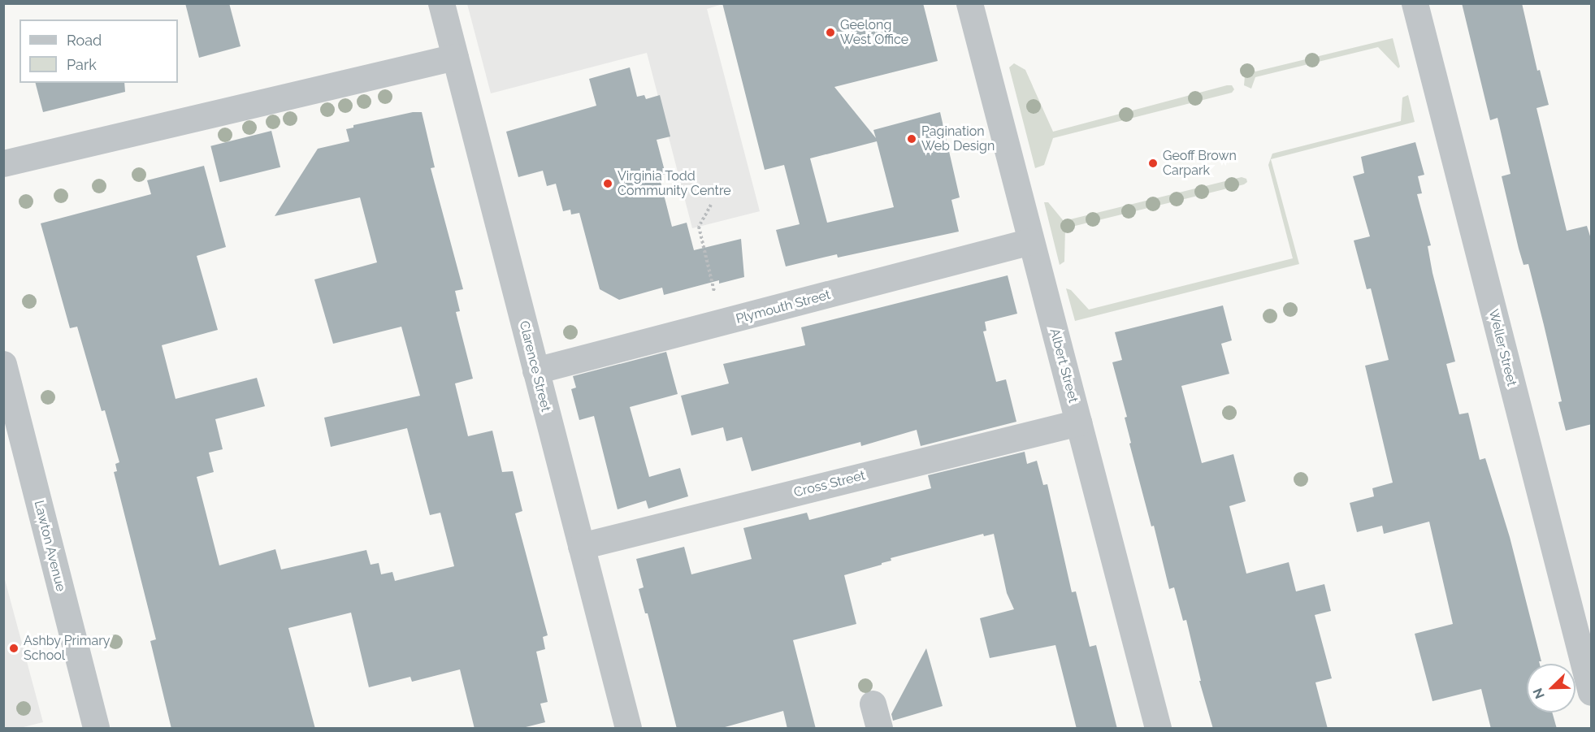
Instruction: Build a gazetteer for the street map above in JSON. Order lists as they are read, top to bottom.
{
  "streets": {
    "street": [
      "Plymouth Street",
      "Weller Street",
      "Albert Street",
      "Clarence Street",
      "Cross Street",
      "Lawton Avenue"
    ]
  },
  "crossings": [
    ["Plymouth Street", "Albert Street"],
    ["Plymouth Street", "Clarence Street"],
    ["Albert Street", "Cross Street"],
    ["Clarence Street", "Cross Street"]
  ],
  "places": [
    "Geelong West Office",
    "Pagination Web Design",
    "Geoff Brown Carpark",
    "Virginia Todd Community Centre",
    "Ashby Primary School"
  ],
  "legend": ["Road", "Park"],
  "north": "bottom left"
}
